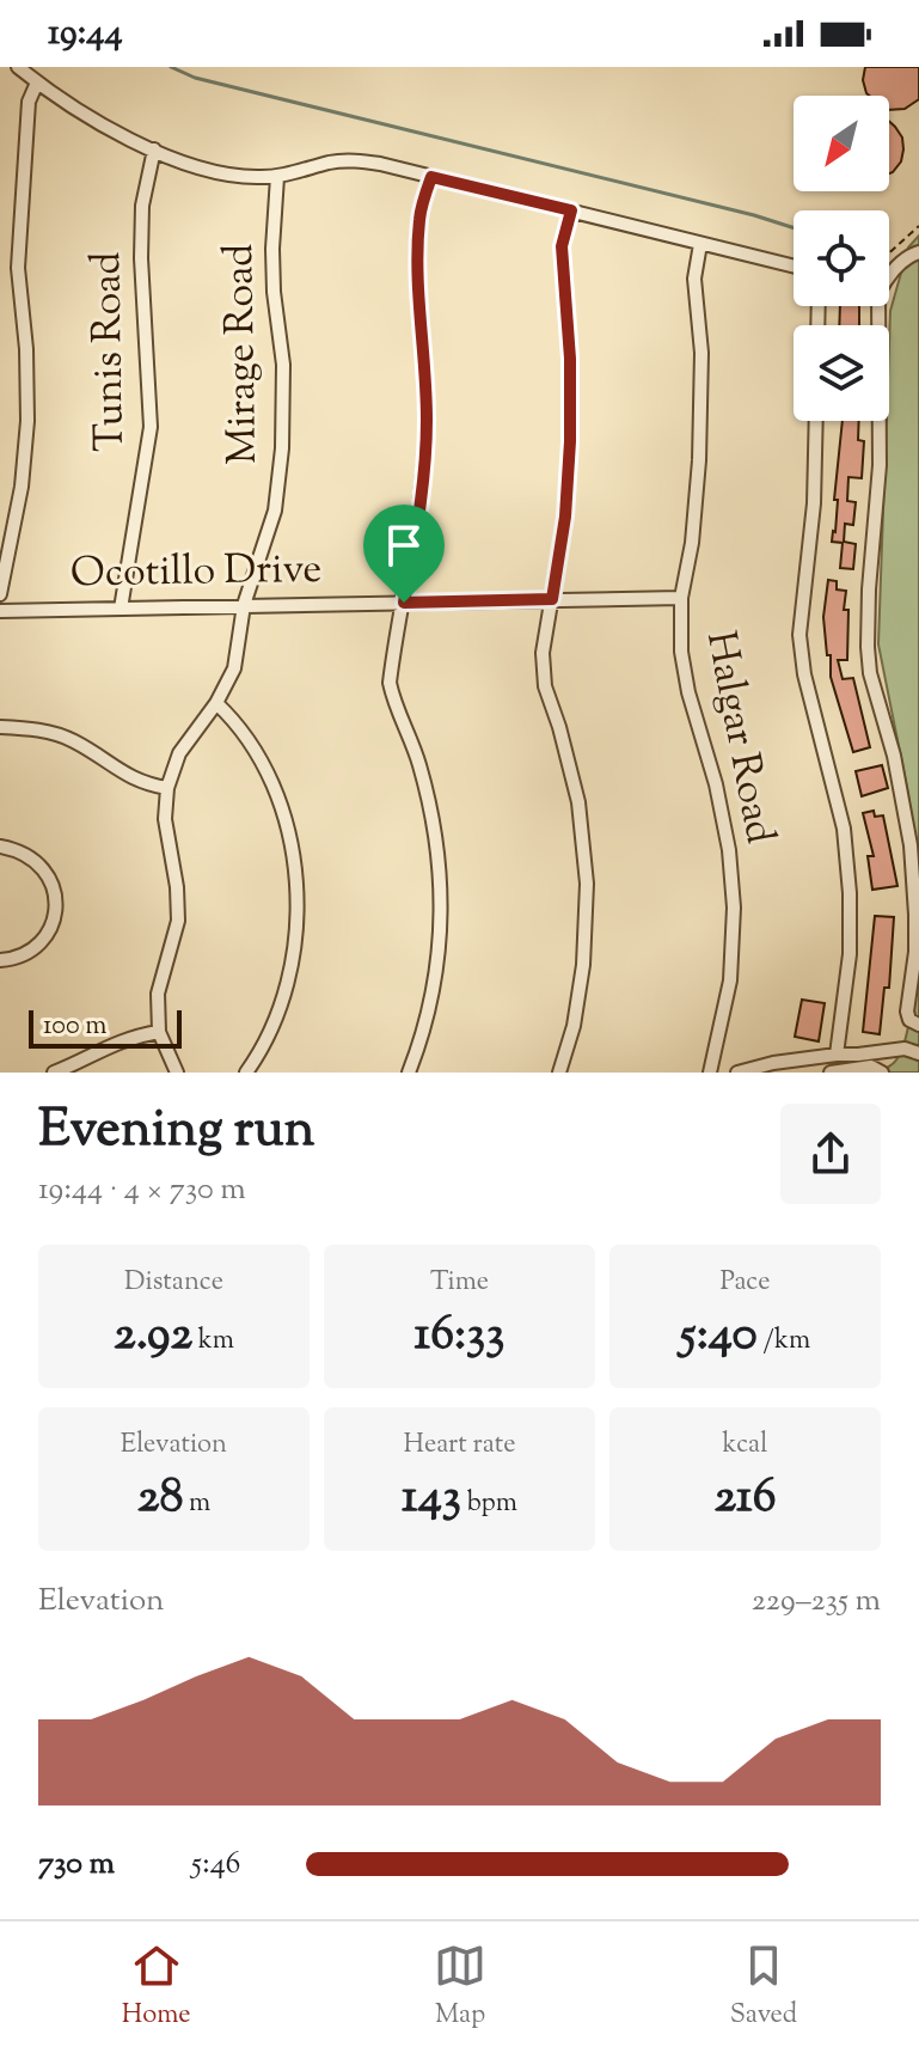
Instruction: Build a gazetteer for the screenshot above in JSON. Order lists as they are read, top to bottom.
{
  "streets": {
    "street": [
      "Tunis Road",
      "Mirage Road",
      "Ocotillo Drive",
      "Halgar Road"
    ]
  },
  "crossings": [
    ["Tunis Road", "Ocotillo Drive"],
    ["Mirage Road", "Ocotillo Drive"],
    ["Ocotillo Drive", "Halgar Road"]
  ],
  "scale_bar": "100 m",
  "north": "bottom left",
  "page": {
    "status": "19:44",
    "scale": "100 m",
    "heading": ["Evening run", "19:44 · 4 × 730 m"],
    "stats": [
      ["Distance", "2.92 km"],
      ["Time", "16:33"],
      ["Pace", "5:40 /km"],
      ["Elevation", "28 m"],
      ["Heart rate", "143 bpm"],
      ["kcal", "216"]
    ],
    "chart": ["Elevation", "229–235 m"],
    "list": [
      {
        "name": "730 m",
        "note": "5:46"
      }
    ],
    "tabs": ["Home", "Map", "Saved"]
  }
}
